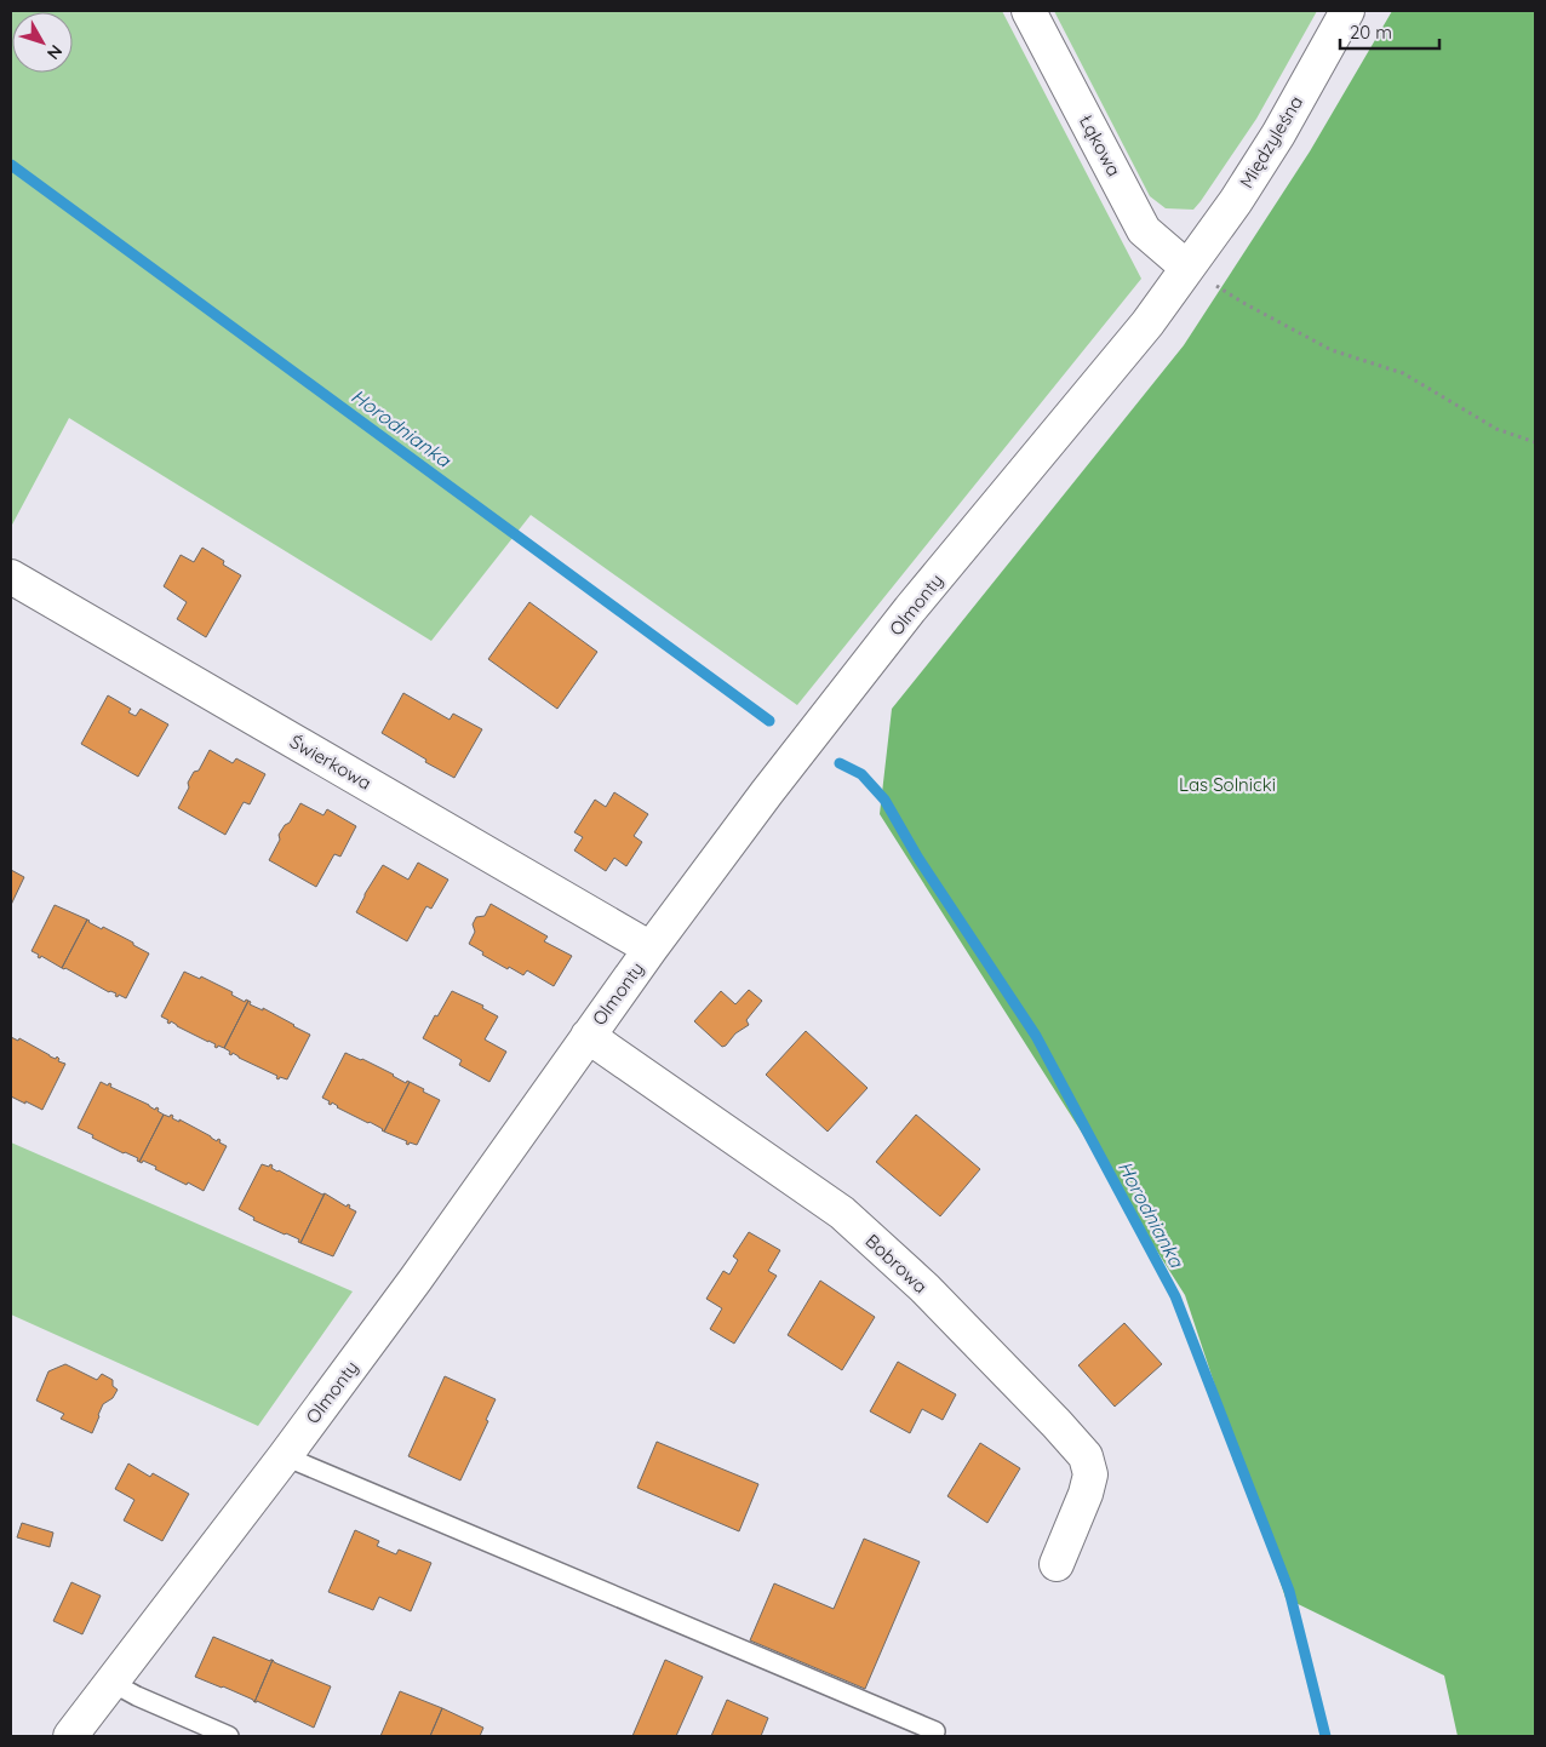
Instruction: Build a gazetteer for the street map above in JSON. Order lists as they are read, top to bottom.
{
  "streets": {
    "street": [
      "Międzyleśna",
      "Łąkowa",
      "Olmonty",
      "Świerkowa",
      "Bobrowa"
    ]
  },
  "crossings": [
    ["Międzyleśna", "Łąkowa"],
    ["Międzyleśna", "Olmonty"],
    ["Łąkowa", "Olmonty"],
    ["Olmonty", "Świerkowa"],
    ["Olmonty", "Bobrowa"]
  ],
  "water": ["Horodnianka"],
  "parks": ["Las Solnicki"],
  "scale_bar": "20 m",
  "north": "bottom right"
}
